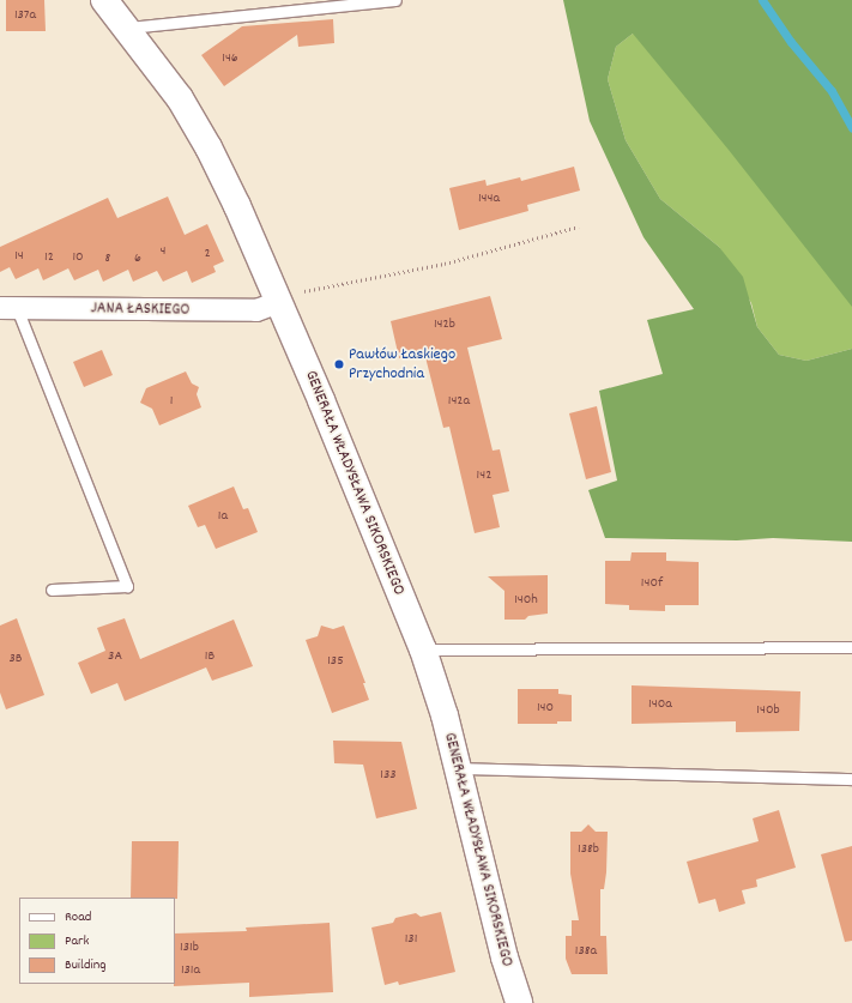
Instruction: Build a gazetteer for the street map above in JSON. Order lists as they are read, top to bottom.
{
  "streets": {
    "street": ["JANA ŁASKIEGO", "GENERAŁA WŁADYSŁAWA SIKORSKIEGO"]
  },
  "crossings": [
    ["JANA ŁASKIEGO", "GENERAŁA WŁADYSŁAWA SIKORSKIEGO"]
  ],
  "places": ["Pawłów Łaskiego Przychodnia"],
  "house_numbers": [
    "137a",
    "146",
    "144a",
    "4",
    "2",
    "14",
    "12",
    "10",
    "8",
    "6",
    "142b",
    "1",
    "142a",
    "142",
    "1a",
    "140f",
    "140h",
    "3A",
    "1B",
    "3B",
    "135",
    "140a",
    "140",
    "140b",
    "133",
    "138b",
    "131",
    "131b",
    "138a",
    "131a"
  ],
  "legend": ["Road", "Park", "Building"]
}
